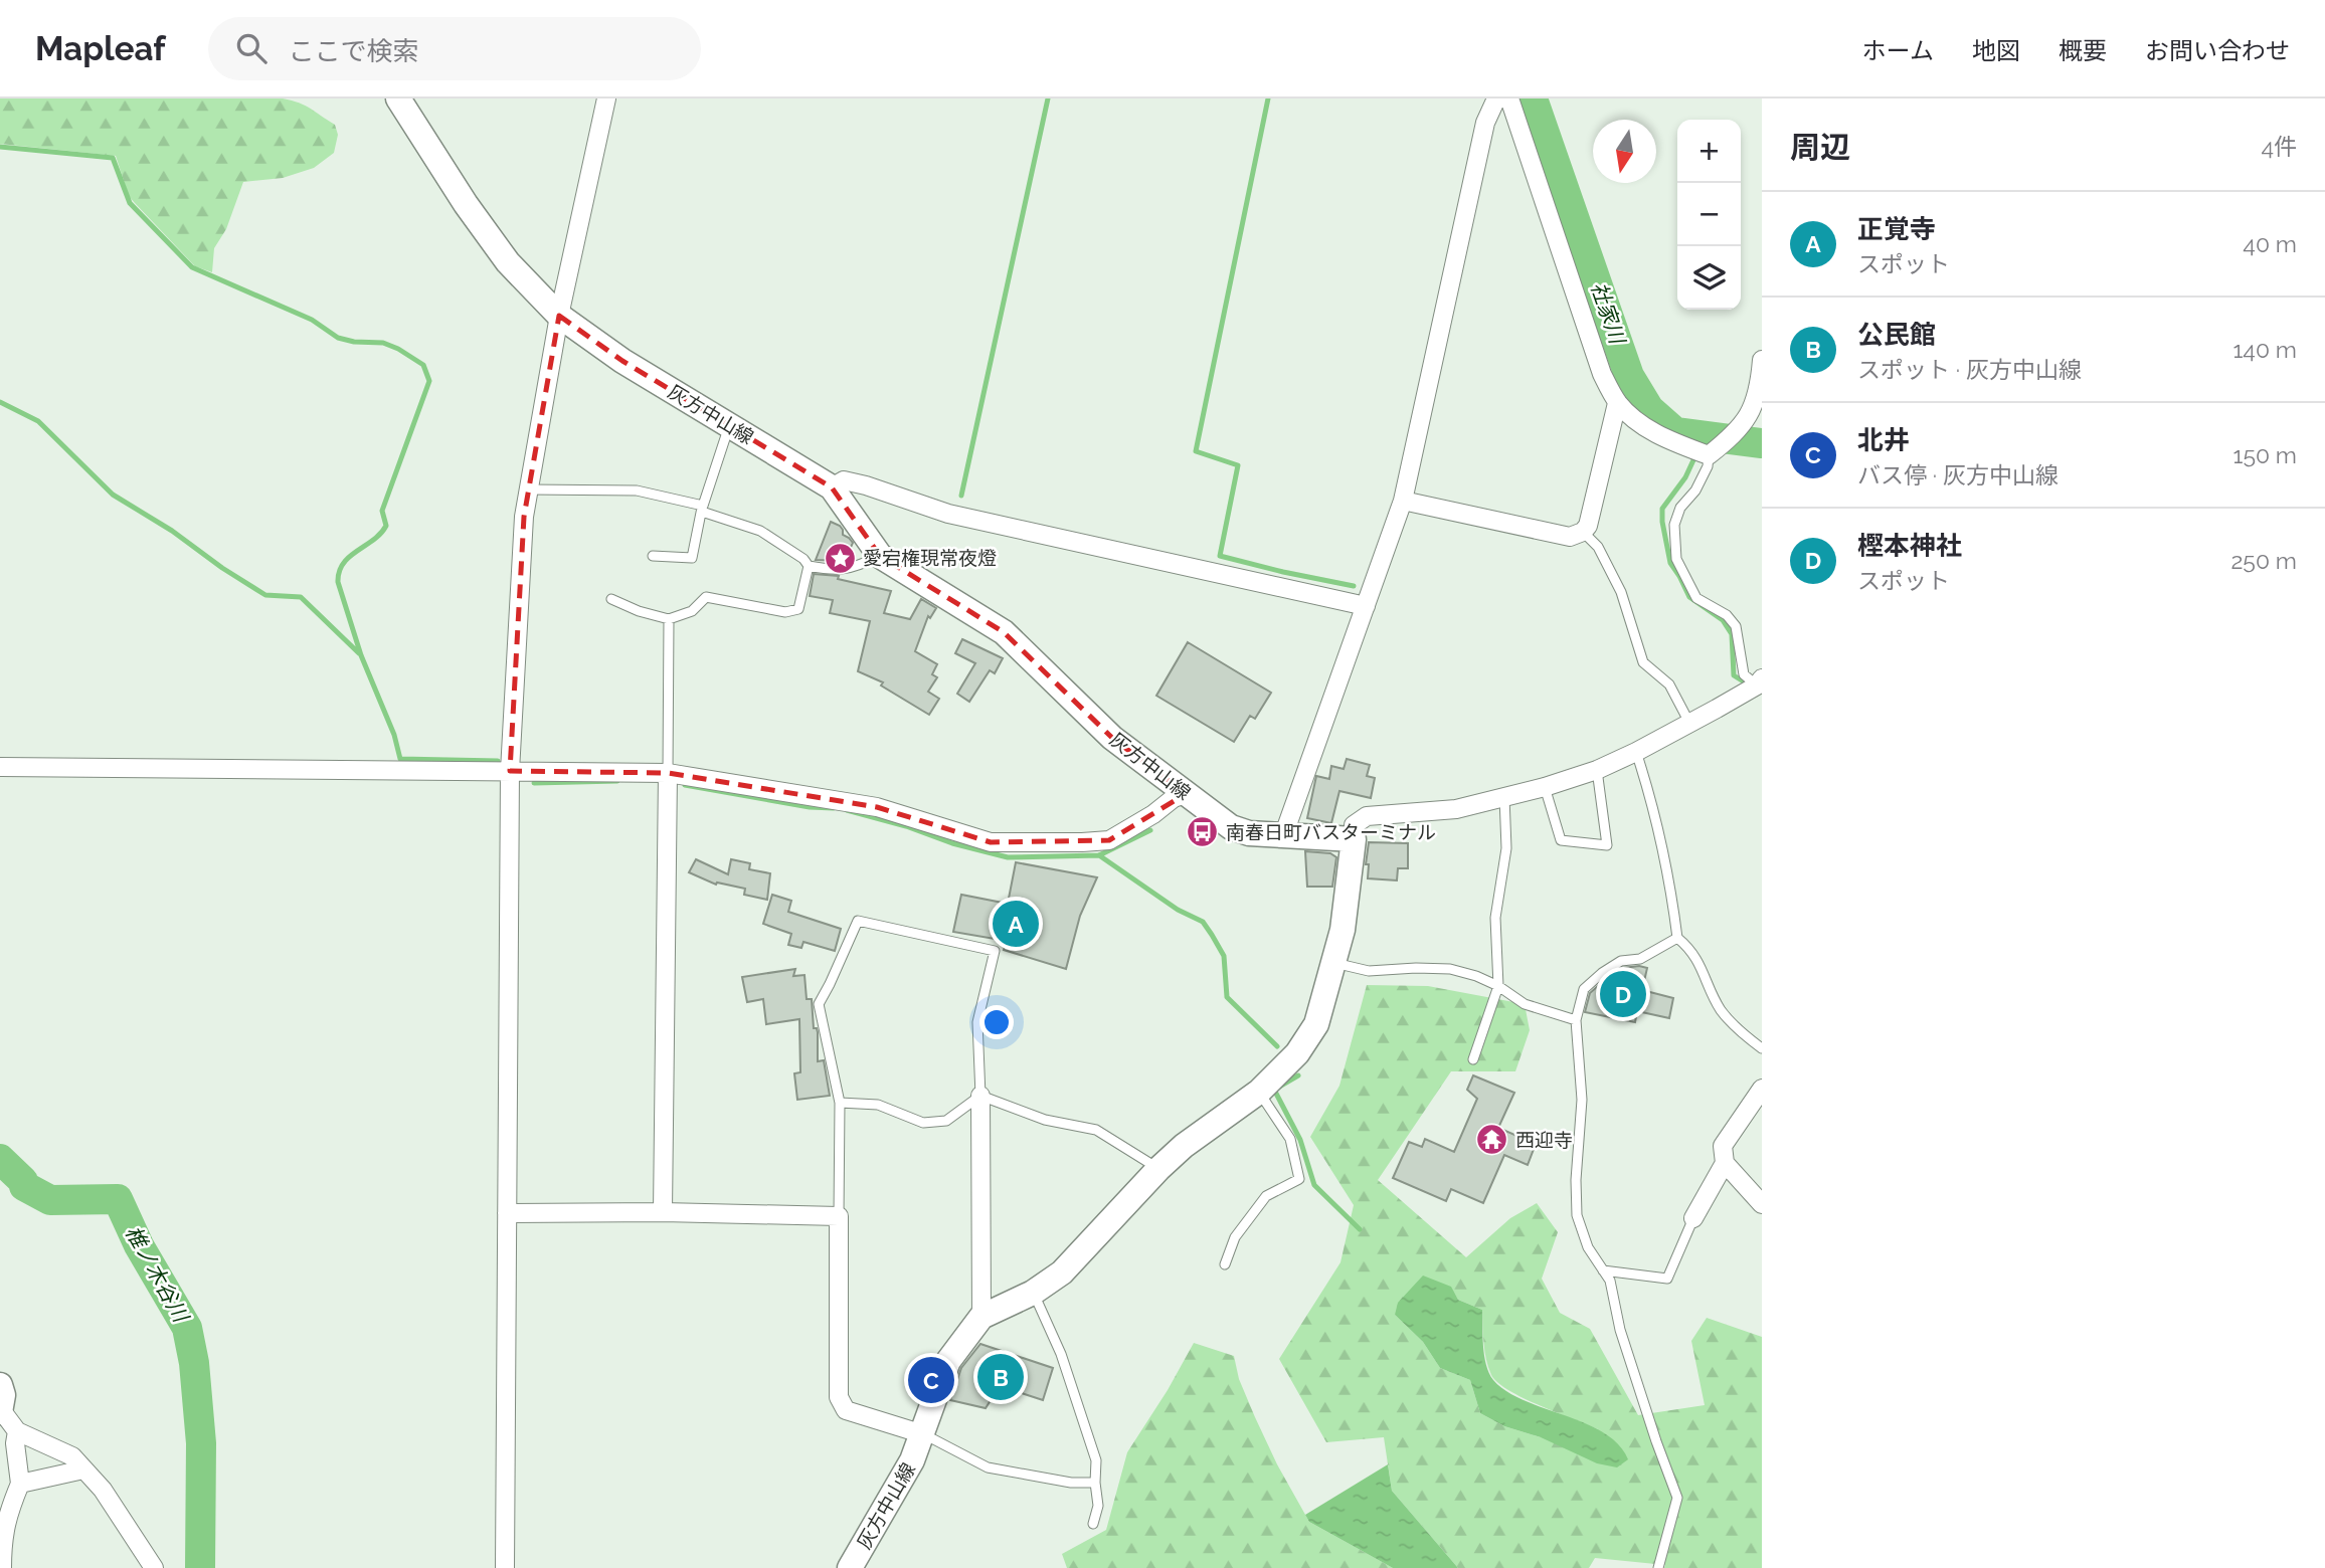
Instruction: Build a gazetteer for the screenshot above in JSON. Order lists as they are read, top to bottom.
{
  "streets": {
    "main road": ["灰方中山線"]
  },
  "water": ["社家川", "椎ノ木谷川"],
  "places": {
    "place": ["愛宕権現常夜燈"],
    "bus stop": ["南春日町バスターミナル"],
    "temple": ["西迎寺"]
  },
  "north": "bottom",
  "page": {
    "header": "Mapleaf",
    "search": "ここで検索",
    "nav": [
      "ホーム",
      "地図",
      "概要",
      "お問い合わせ"
    ],
    "heading": ["周辺", "4件"],
    "map_buttons": ["+", "−"],
    "list": [
      {
        "mark": "A",
        "name": "正覚寺",
        "note": "スポット",
        "value": "40 m"
      },
      {
        "mark": "B",
        "name": "公民館",
        "note": "スポット · 灰方中山線",
        "value": "140 m"
      },
      {
        "mark": "C",
        "name": "北井",
        "note": "バス停 · 灰方中山線",
        "value": "150 m"
      },
      {
        "mark": "D",
        "name": "樫本神社",
        "note": "スポット",
        "value": "250 m"
      }
    ],
    "pins": [
      "A",
      "D",
      "B",
      "C"
    ]
  }
}
